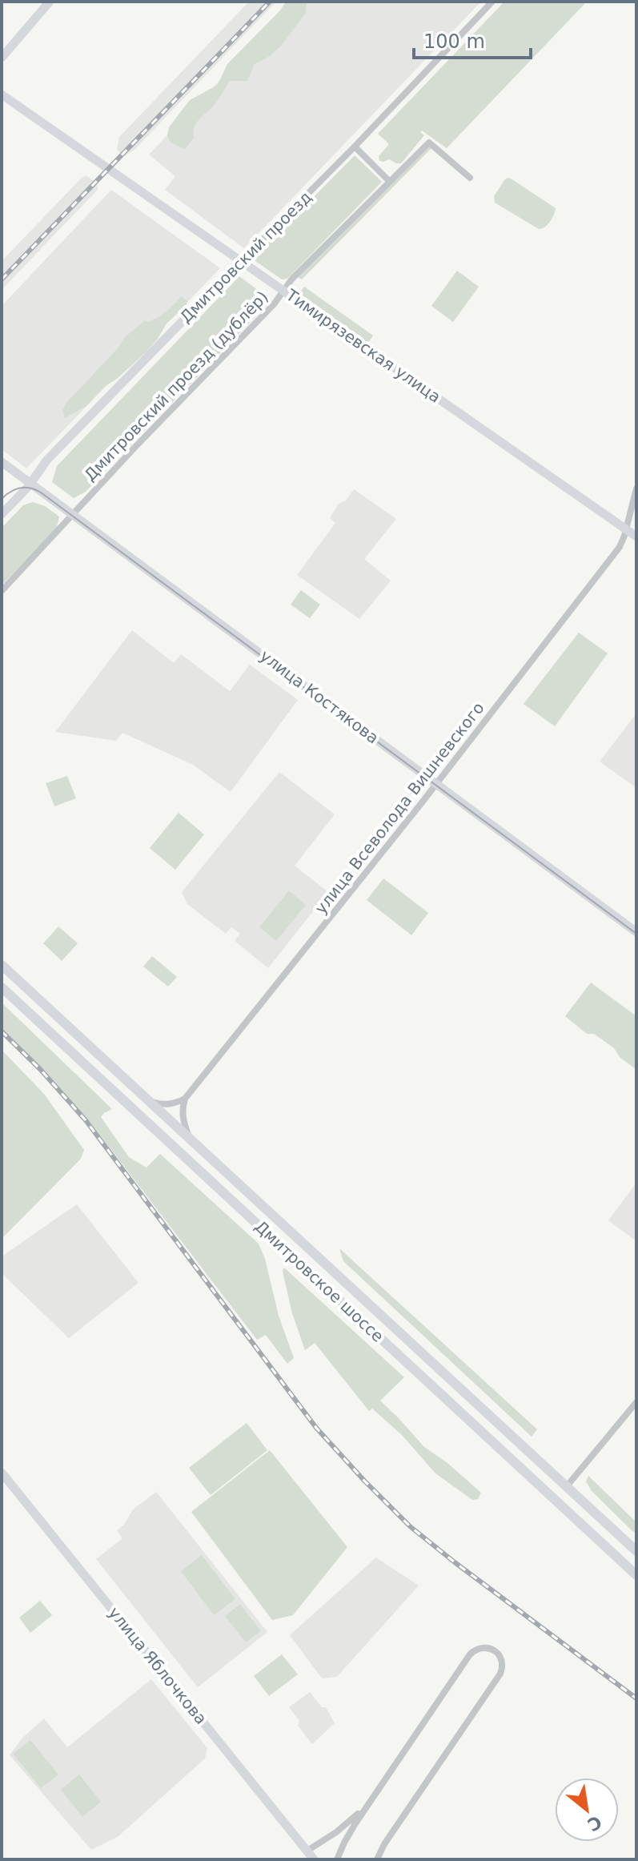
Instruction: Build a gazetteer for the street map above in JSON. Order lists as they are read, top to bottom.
{
  "streets": {
    "main road": ["Дмитровское шоссе"],
    "street": [
      "Дмитровский проезд",
      "Тимирязевская улица",
      "Дмитровский проезд (дублёр)",
      "улица Костякова",
      "улица Всеволода Вишневского",
      "улица Яблочкова"
    ]
  },
  "crossings": [
    ["Дмитровский проезд", "Тимирязевская улица"],
    ["Дмитровский проезд", "улица Костякова"],
    ["Тимирязевская улица", "Дмитровский проезд (дублёр)"],
    ["Тимирязевская улица", "улица Всеволода Вишневского"],
    ["Дмитровский проезд (дублёр)", "улица Костякова"],
    ["улица Костякова", "улица Всеволода Вишневского"]
  ],
  "scale_bar": "100 m",
  "north": "bottom right"
}
